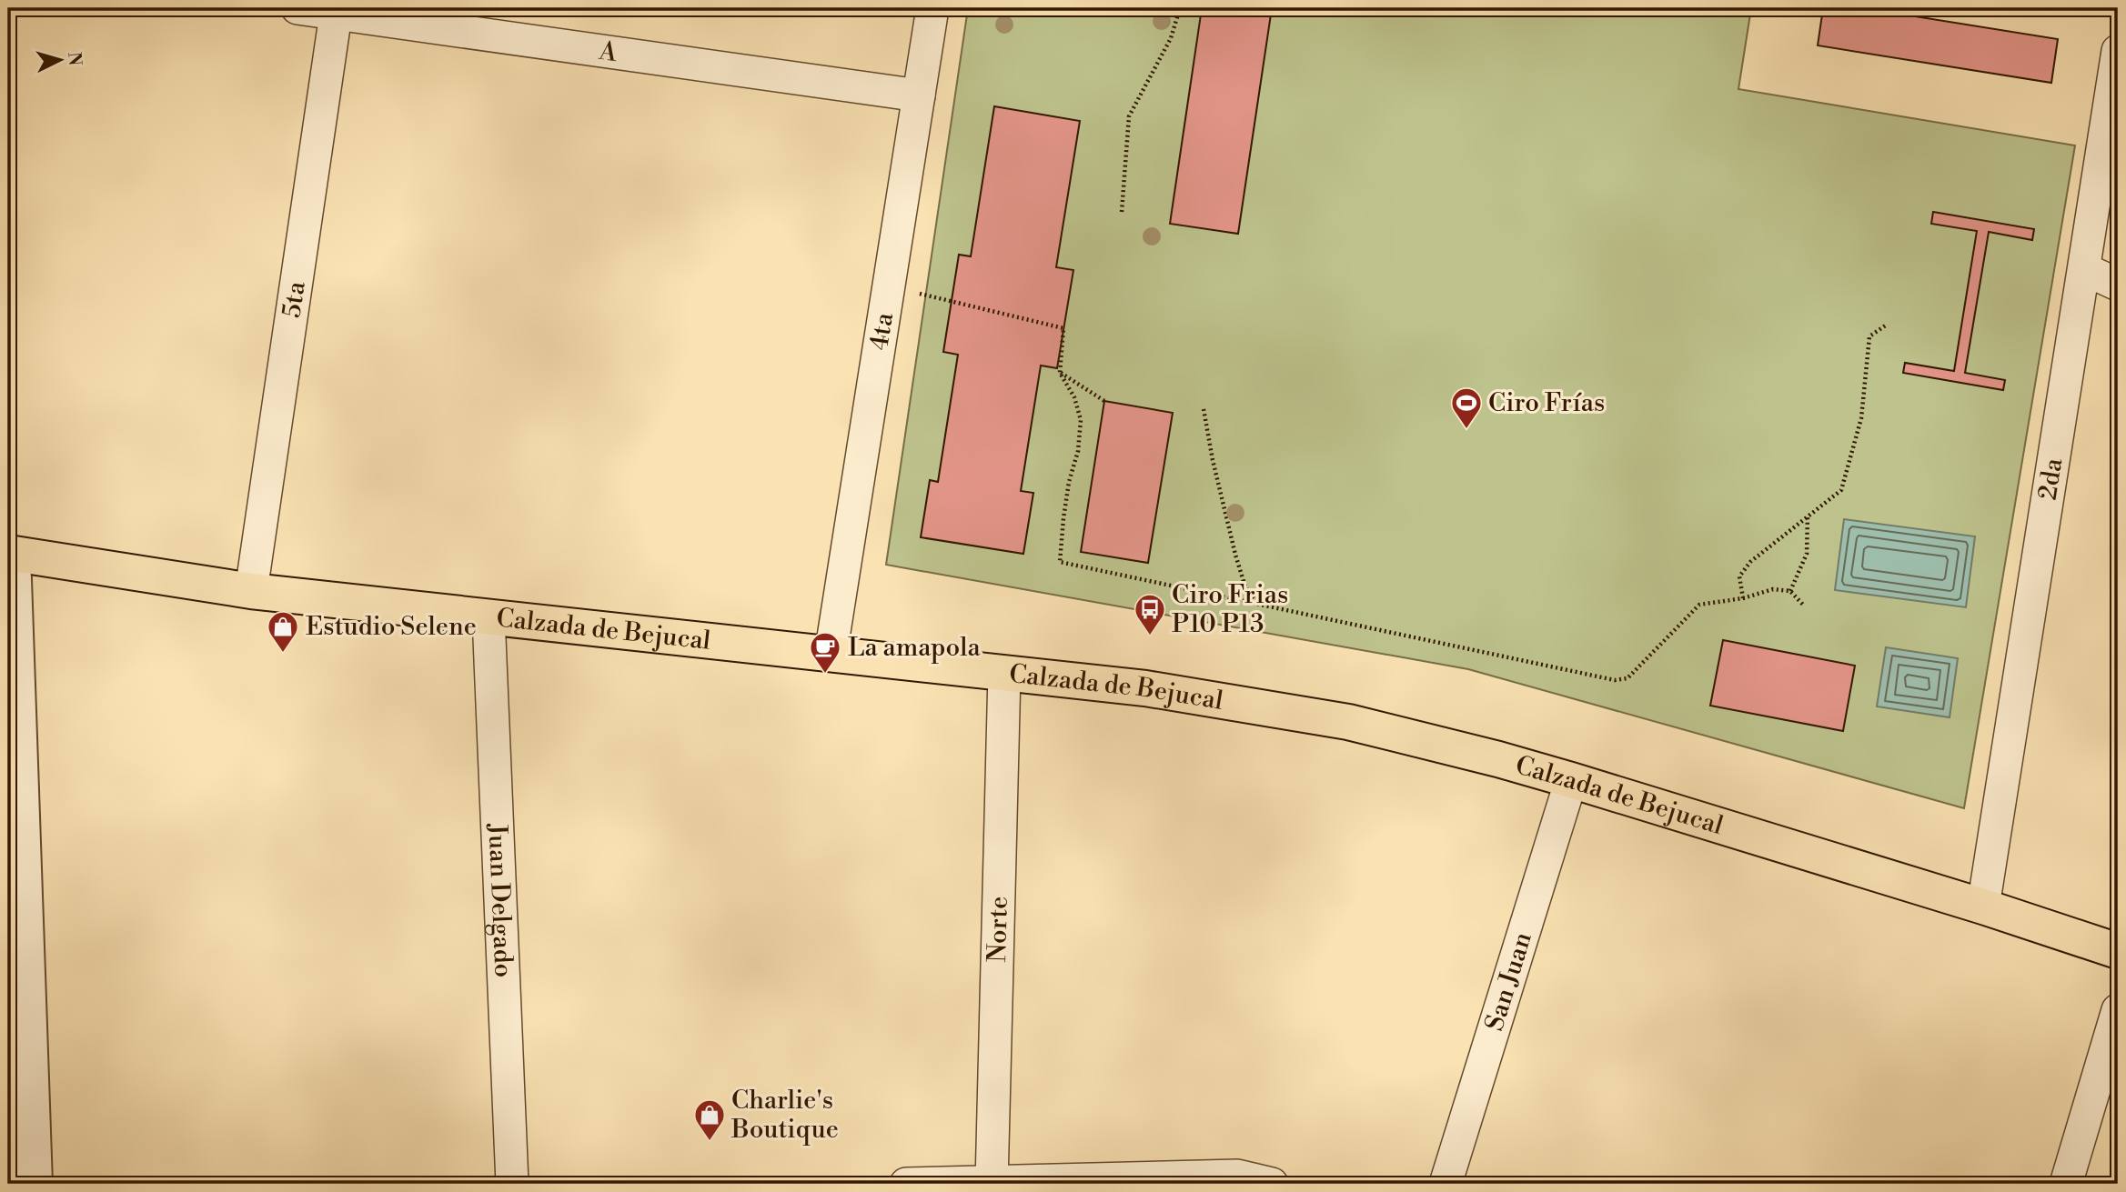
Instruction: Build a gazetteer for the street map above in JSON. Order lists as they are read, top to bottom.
{
  "streets": {
    "main road": ["Calzada de Bejucal"],
    "street": [
      "A",
      "5ta",
      "4ta",
      "2da",
      "Juan Delgado",
      "Norte",
      "San Juan"
    ]
  },
  "crossings": [
    ["A", "5ta"],
    ["A", "4ta"],
    ["5ta", "Calzada de Bejucal"],
    ["4ta", "Calzada de Bejucal"],
    ["2da", "Calzada de Bejucal"],
    ["Calzada de Bejucal", "Juan Delgado"],
    ["Calzada de Bejucal", "Norte"],
    ["Calzada de Bejucal", "San Juan"]
  ],
  "places": {
    "sports": ["Ciro Frías"],
    "bus stop": ["Ciro Frias P10 P13"],
    "shop": ["Estudio Selene", "Charlie's Boutique"],
    "cafe": ["La amapola"]
  },
  "north": "right"
}
